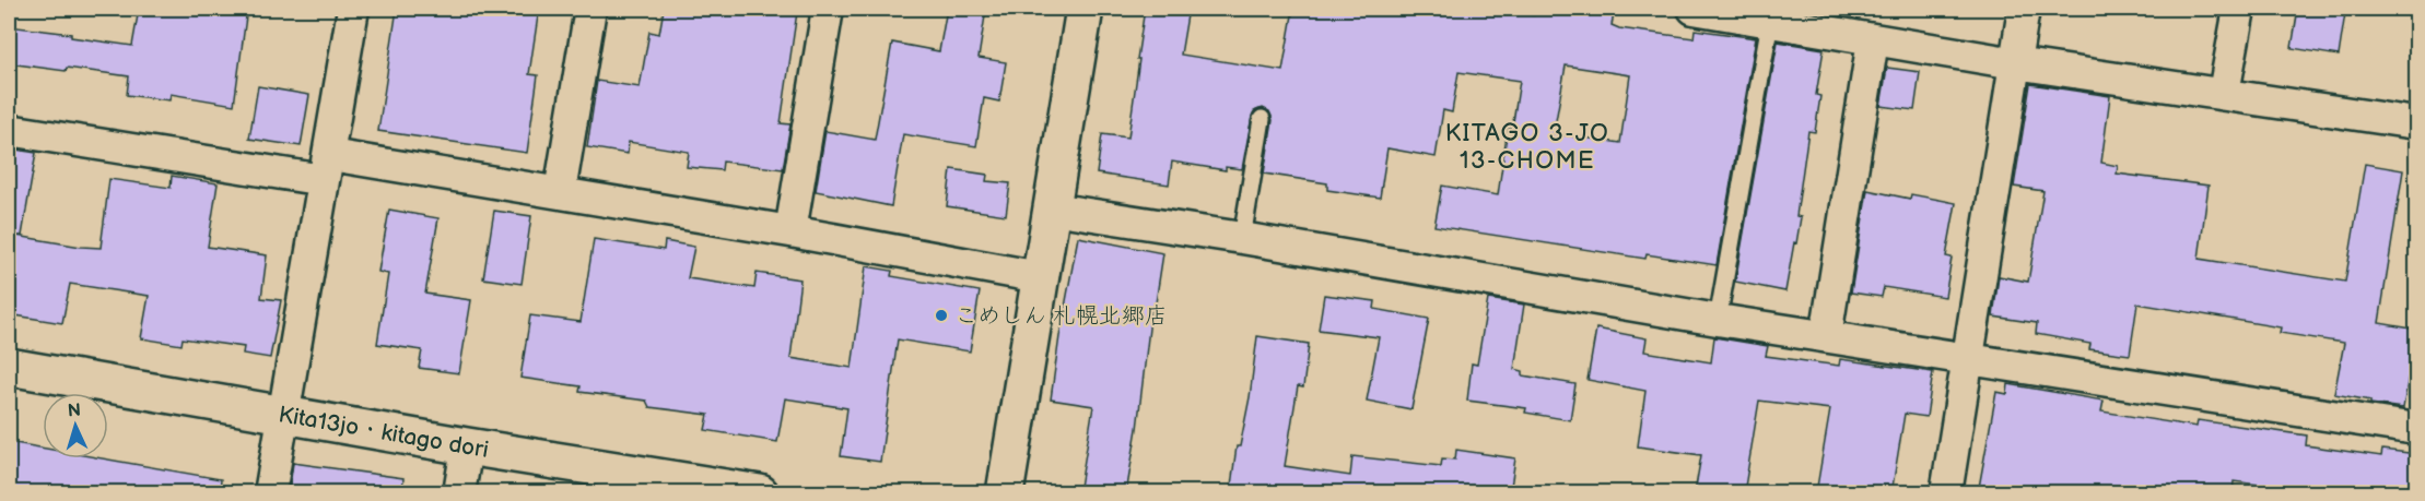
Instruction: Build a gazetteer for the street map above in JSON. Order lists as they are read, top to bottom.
{
  "streets": {
    "main road": ["Kita13jo・kitago dori"]
  },
  "districts": ["KITAGO 3-JO 13-CHOME"],
  "places": ["こめしん 札幌北郷店"],
  "north": "top"
}
